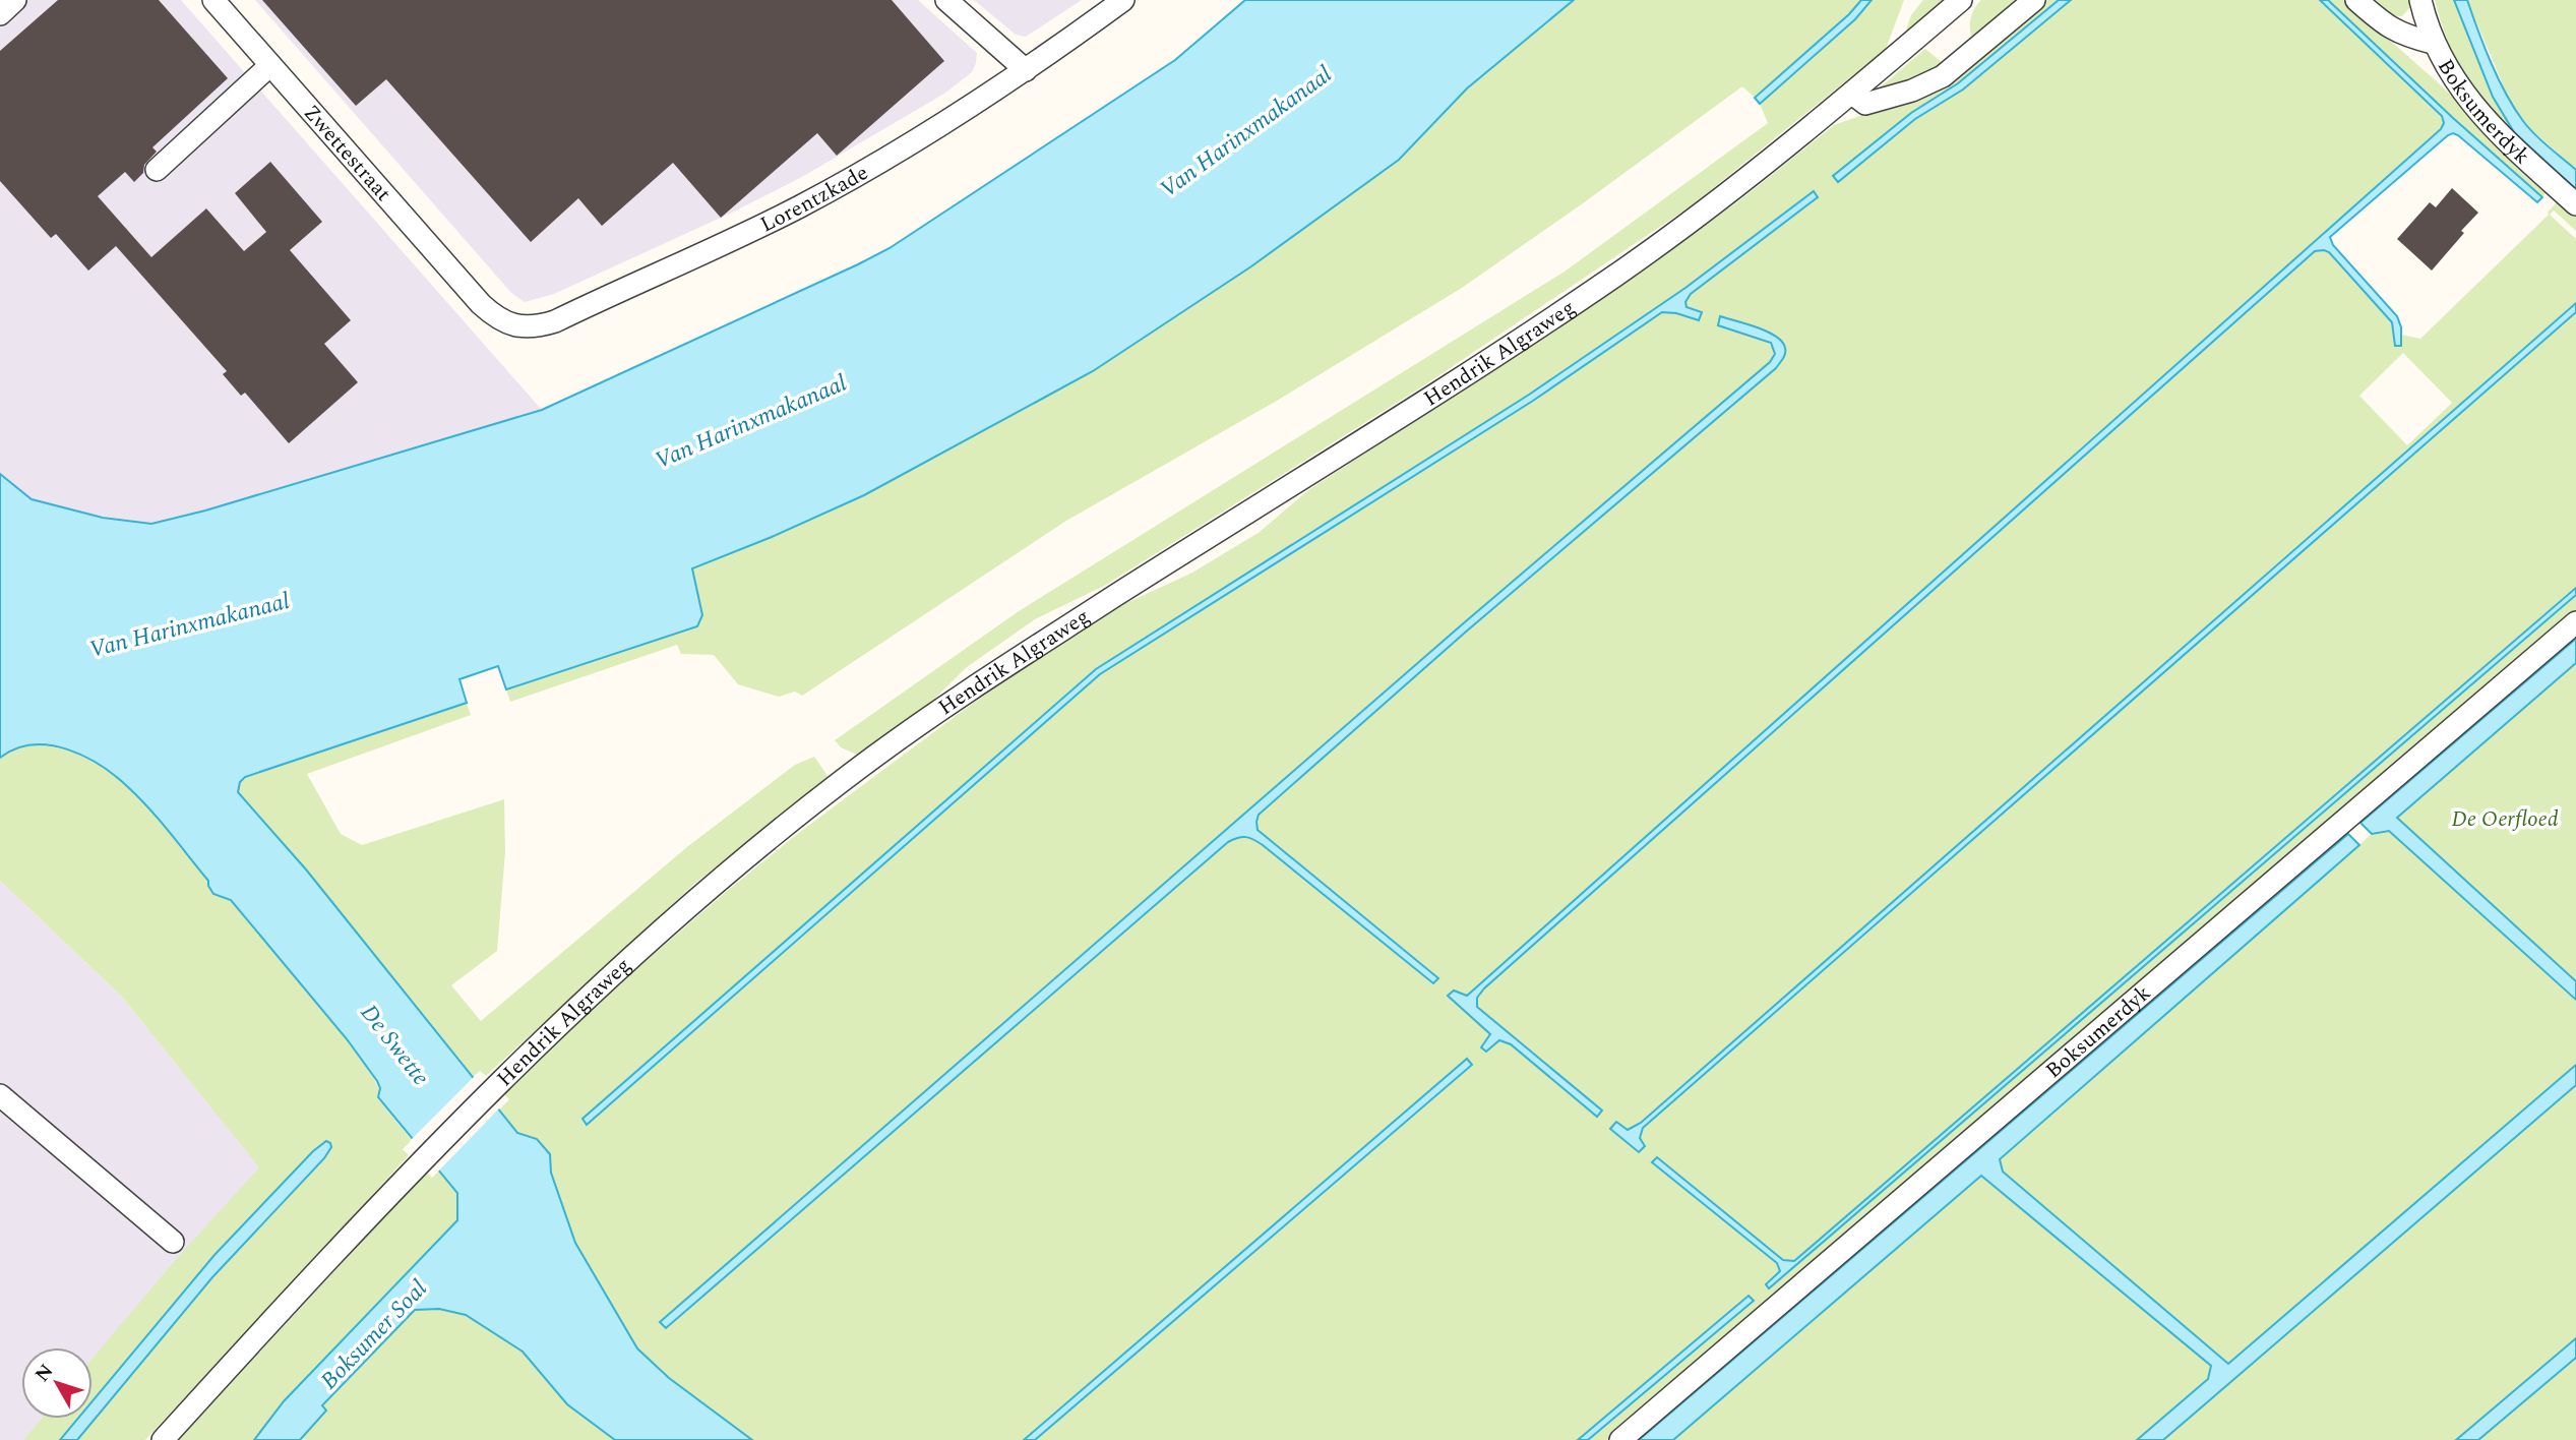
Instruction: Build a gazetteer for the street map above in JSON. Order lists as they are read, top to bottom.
{
  "streets": {
    "street": [
      "Boksumerdyk",
      "Zwettestraat",
      "Lorentzkade",
      "Hendrik Algraweg"
    ]
  },
  "crossings": [
    ["Zwettestraat", "Lorentzkade"]
  ],
  "water": ["Van Harinxmakanaal", "De Swette", "Boksumer Soal"],
  "parks": ["De Oerfloed"],
  "north": "top left"
}
